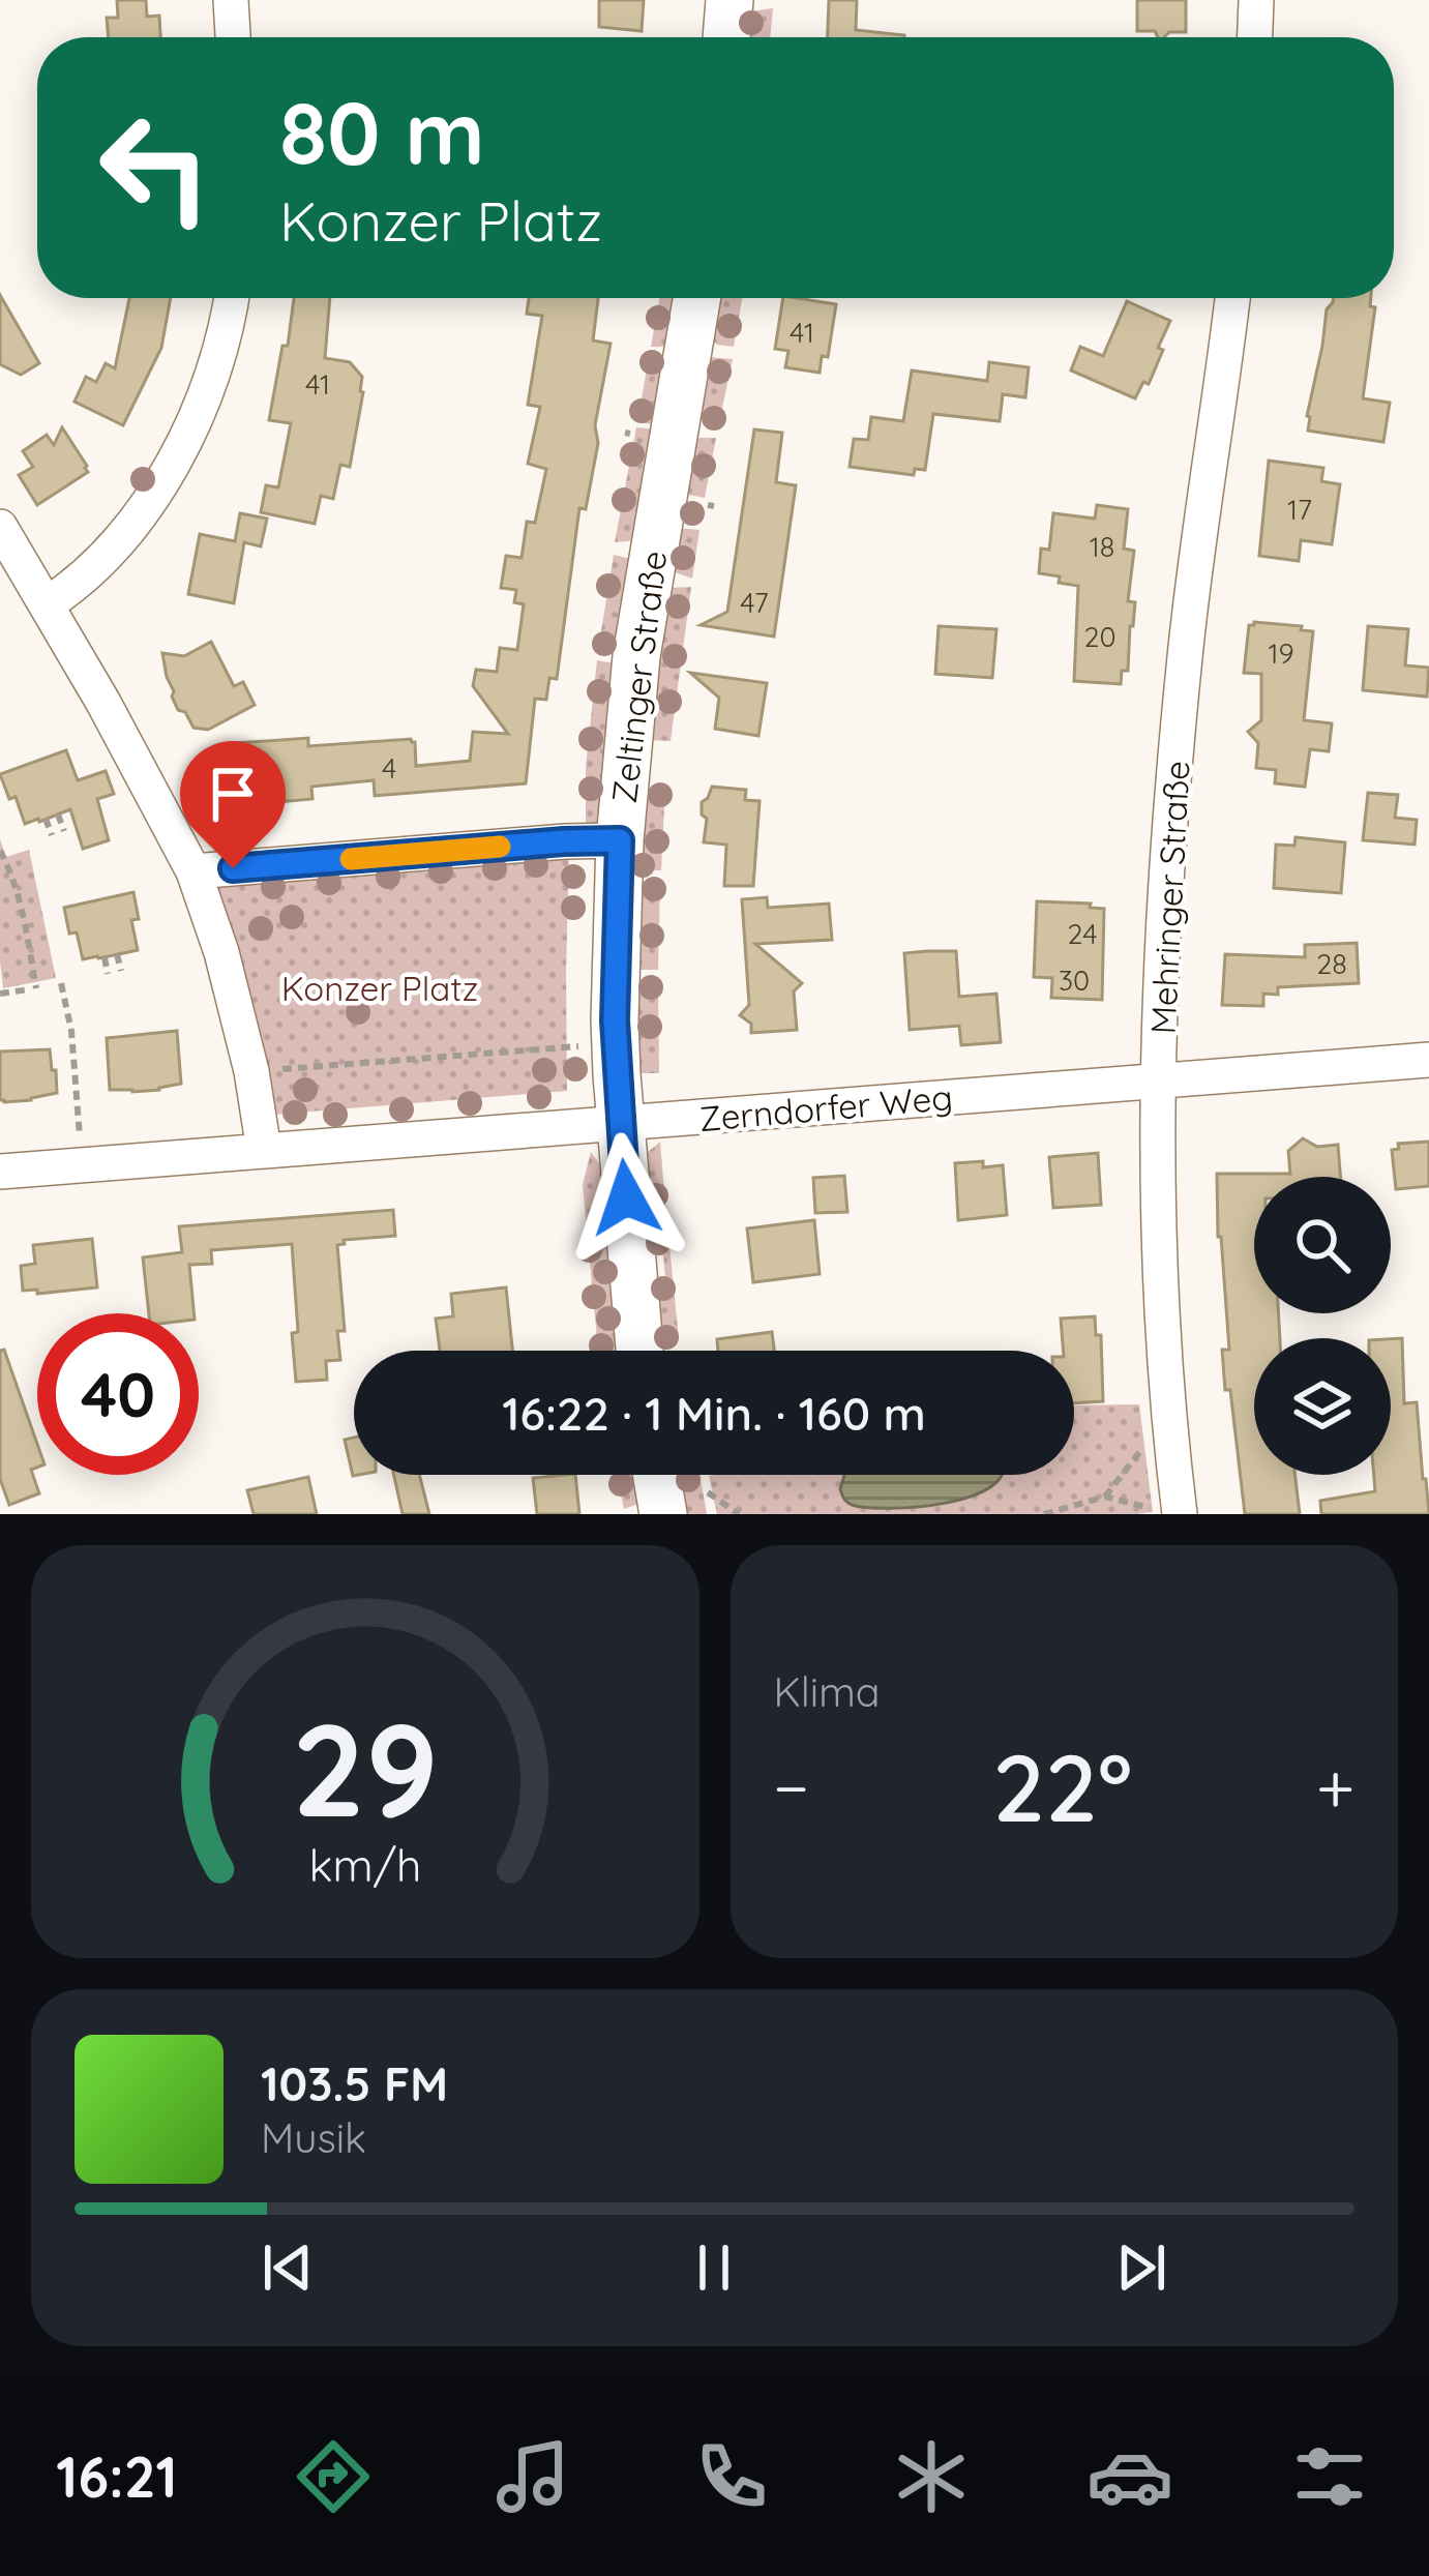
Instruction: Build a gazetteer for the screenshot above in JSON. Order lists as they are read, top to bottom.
{
  "streets": {
    "street": ["Zeltinger Straße", "Mehringer Straße", "Zerndorfer Weg"]
  },
  "crossings": [
    ["Zeltinger Straße", "Zerndorfer Weg"],
    ["Mehringer Straße", "Zerndorfer Weg"]
  ],
  "parks": ["Konzer Platz"],
  "house_numbers": [
    "41",
    "41",
    "17",
    "18",
    "47",
    "20",
    "19",
    "4",
    "24",
    "28",
    "30"
  ],
  "page": {
    "turn": ["80 m", "Konzer Platz"],
    "limit": "40",
    "trip": "16:22 · 1 Min. · 160 m",
    "tile": "Klima",
    "heat": ["−", "22°", "+"],
    "song": ["103.5 FM", "Musik"],
    "tabs": "16:21",
    "gauge": ["29", "km/h"]
  }
}
